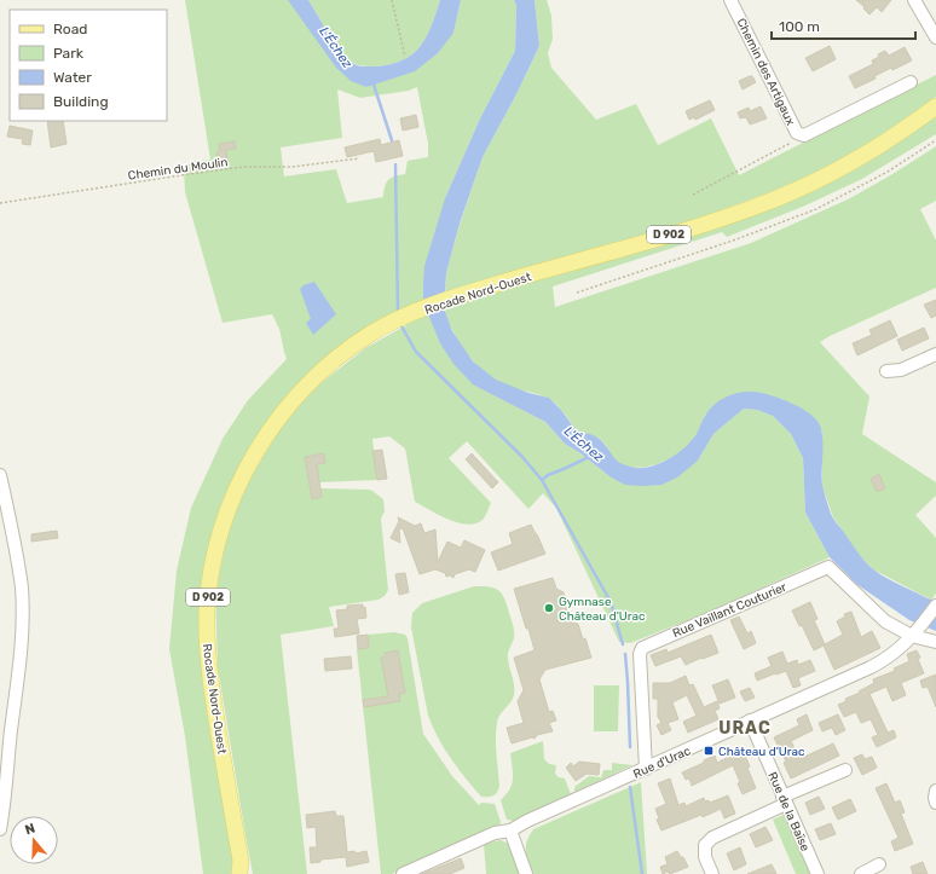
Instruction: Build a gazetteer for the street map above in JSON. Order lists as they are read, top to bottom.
{
  "streets": {
    "main road": ["D 902", "Rocade Nord-Ouest"],
    "street": [
      "Chemin des Artigaux",
      "Rue Vaillant Couturier",
      "Rue d'Urac",
      "Rue de la Baïse"
    ],
    "path": ["Chemin du Moulin"]
  },
  "crossings": [
    ["Rue Vaillant Couturier", "Rue d'Urac"],
    ["Rue d'Urac", "Rue de la Baïse"]
  ],
  "districts": ["URAC"],
  "water": ["L'Échez"],
  "places": {
    "other": ["Gymnase Château d'Urac"],
    "transit": ["Château d'Urac"]
  },
  "legend": [
    "Road",
    "Park",
    "Water",
    "Building"
  ],
  "scale_bar": "100 m",
  "north": "top"
}
